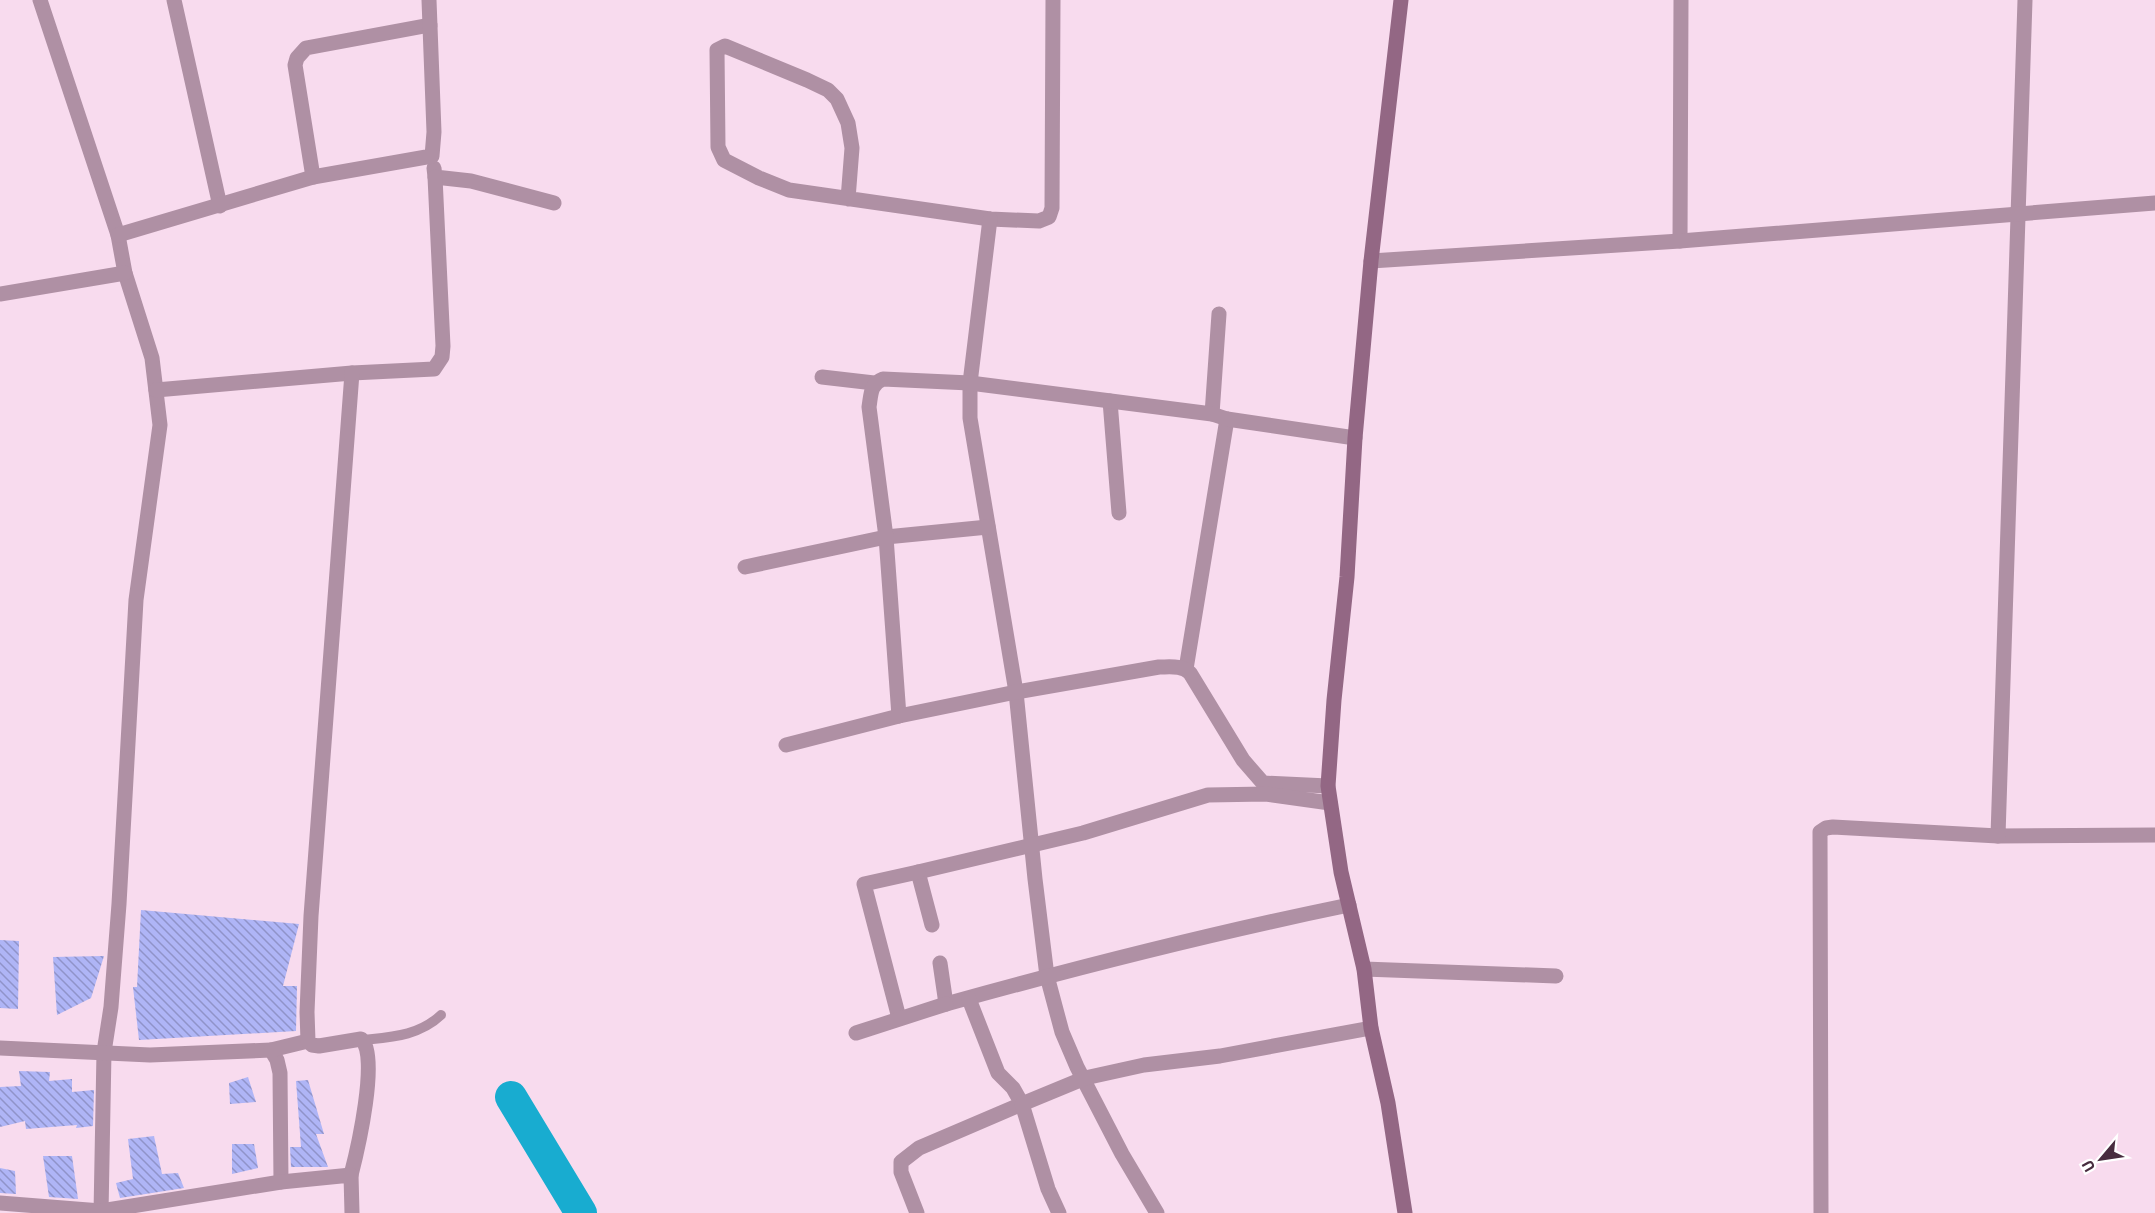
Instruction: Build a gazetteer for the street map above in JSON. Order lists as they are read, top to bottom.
{
  "north": "bottom left"
}
